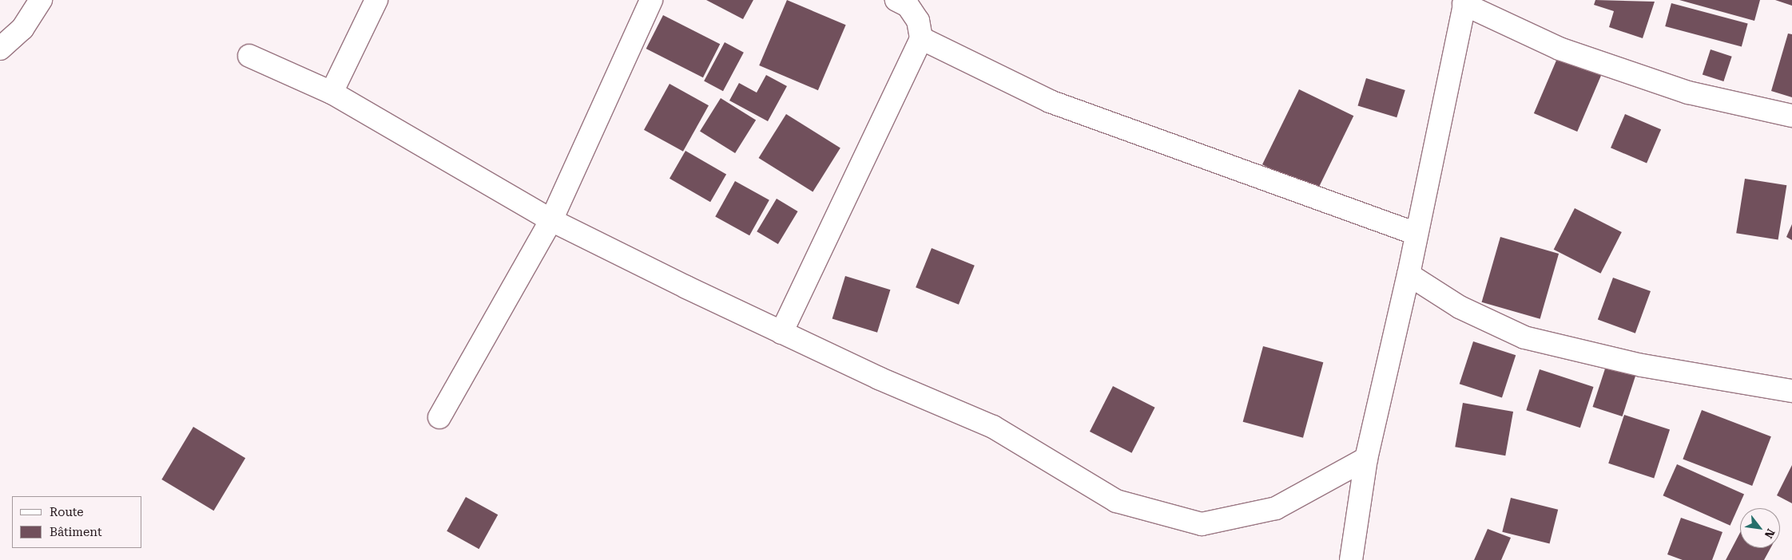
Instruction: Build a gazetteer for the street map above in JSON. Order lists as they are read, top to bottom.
{
  "legend": ["Route", "Bâtiment"],
  "north": "bottom right"
}
